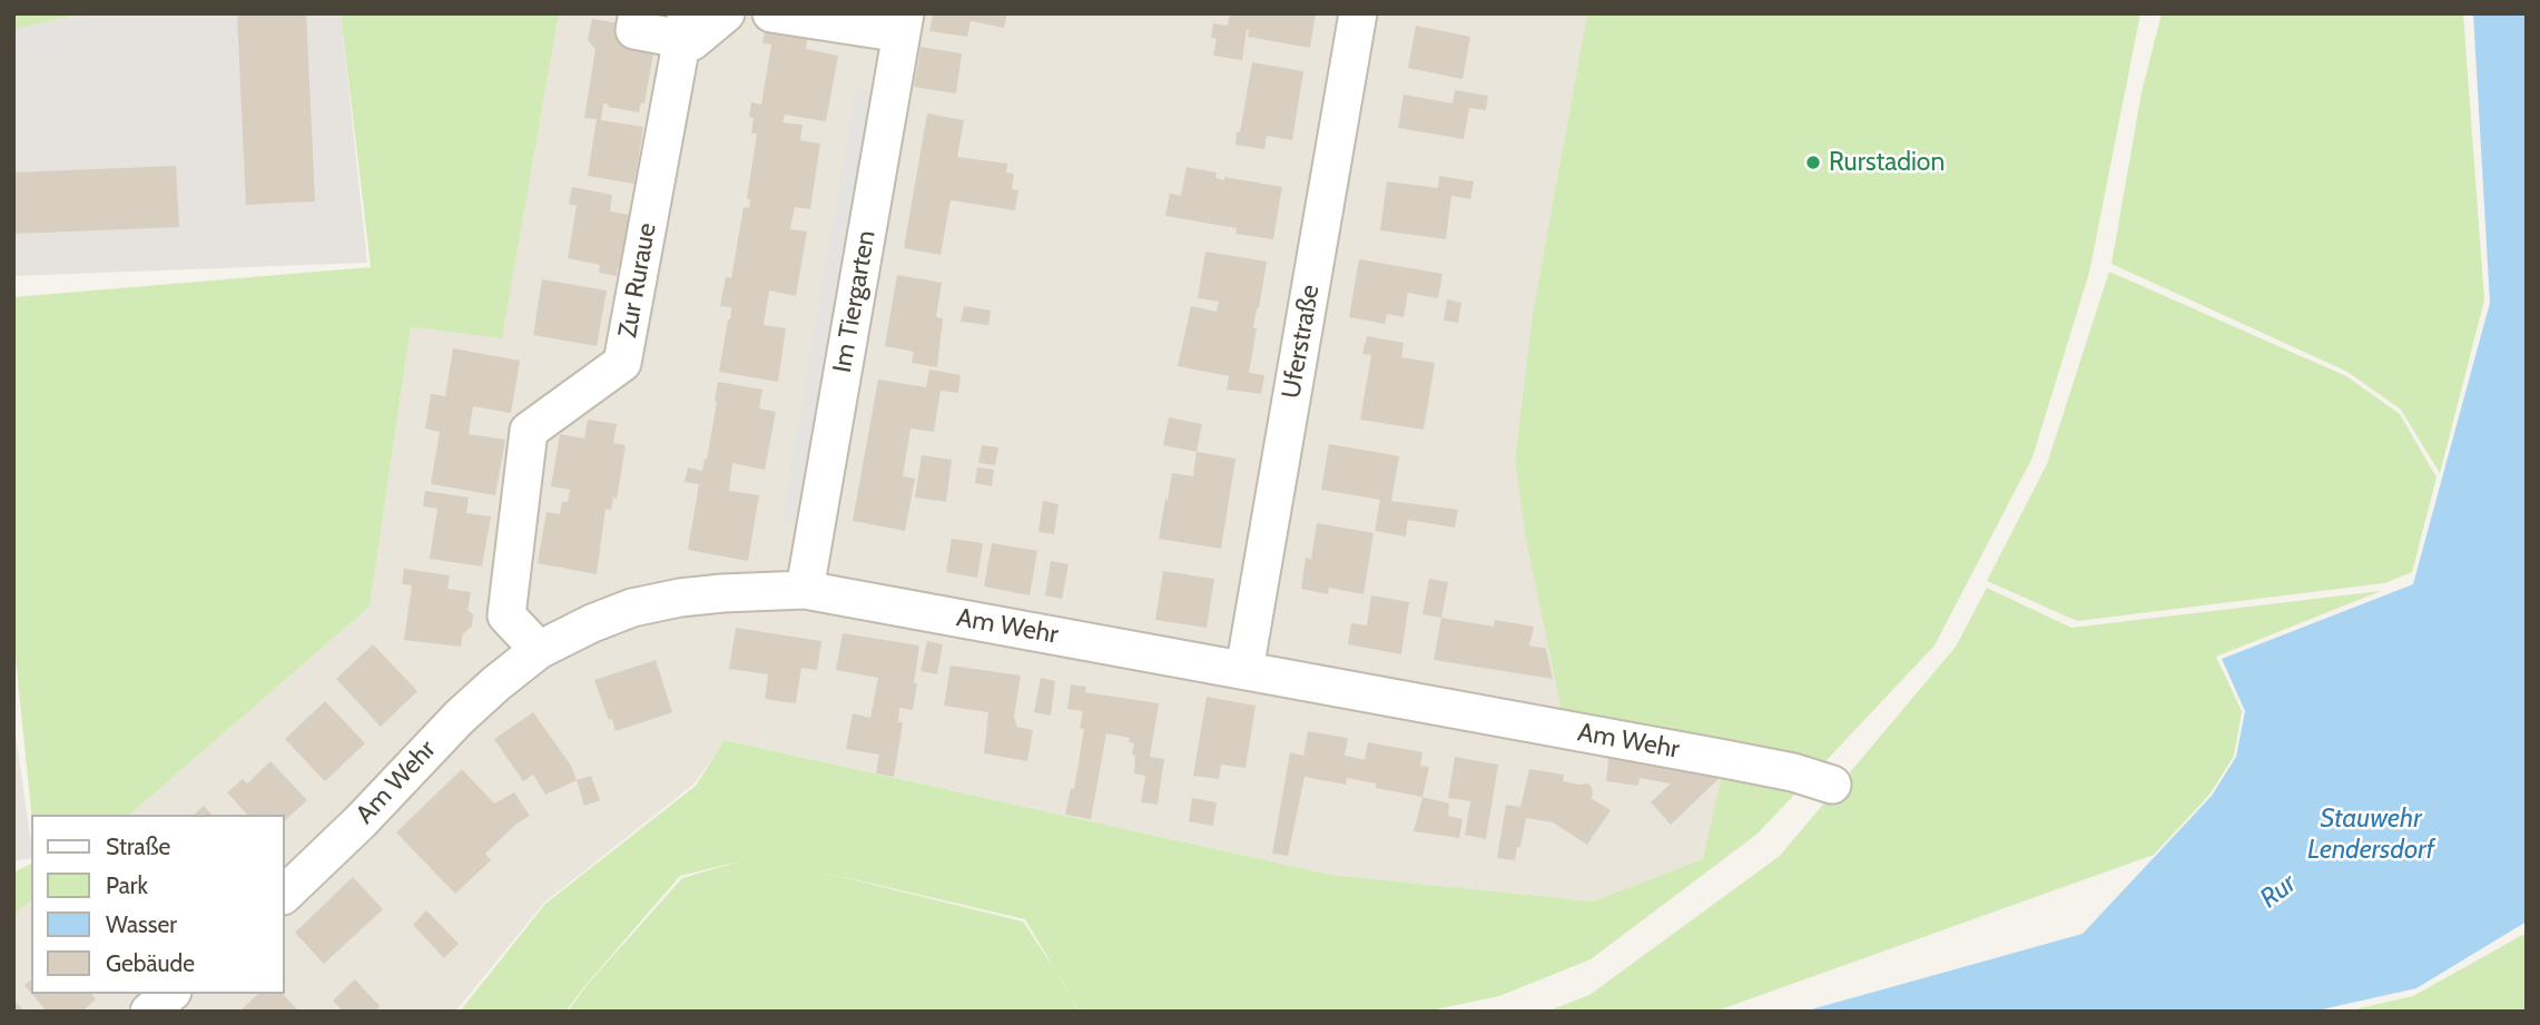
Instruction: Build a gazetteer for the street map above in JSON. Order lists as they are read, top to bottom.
{
  "streets": {
    "street": [
      "Zur Ruraue",
      "Im Tiergarten",
      "Uferstraße",
      "Am Wehr"
    ]
  },
  "crossings": [
    ["Zur Ruraue", "Am Wehr"],
    ["Im Tiergarten", "Am Wehr"],
    ["Uferstraße", "Am Wehr"]
  ],
  "water": ["Stauwehr Lendersdorf", "Rur"],
  "places": ["Rurstadion"],
  "legend": [
    "Straße",
    "Park",
    "Wasser",
    "Gebäude"
  ]
}
